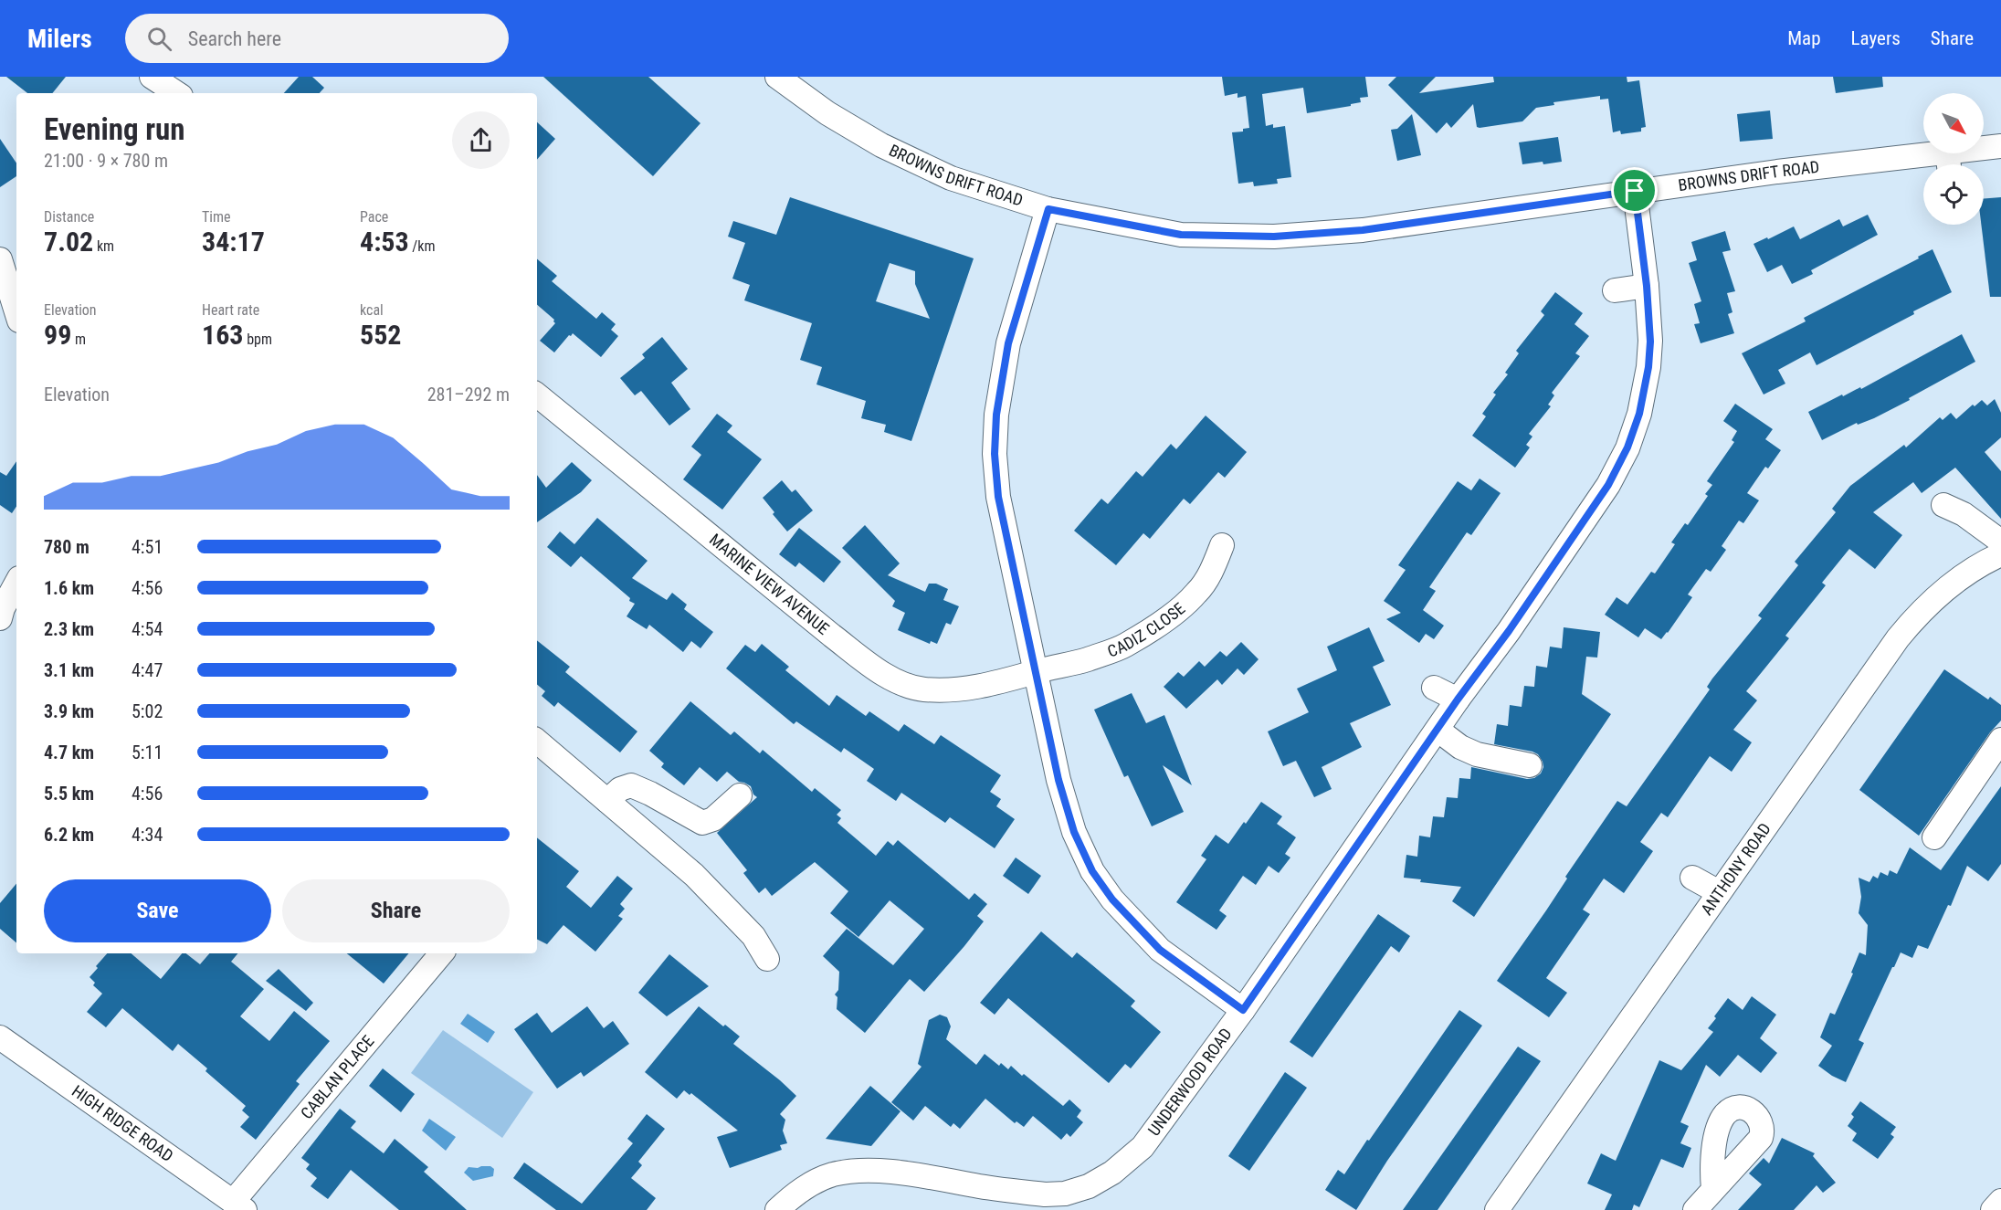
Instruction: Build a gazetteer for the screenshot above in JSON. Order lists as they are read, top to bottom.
{
  "streets": {
    "street": [
      "BROWNS DRIFT ROAD",
      "MARINE VIEW AVENUE",
      "CADIZ CLOSE",
      "ANTHONY ROAD",
      "CABLAN PLACE",
      "UNDERWOOD ROAD",
      "HIGH RIDGE ROAD"
    ]
  },
  "crossings": [
    ["BROWNS DRIFT ROAD", "UNDERWOOD ROAD"],
    ["MARINE VIEW AVENUE", "CADIZ CLOSE"],
    ["CABLAN PLACE", "HIGH RIDGE ROAD"]
  ],
  "north": "bottom right",
  "page": {
    "header": "Milers",
    "search": "Search here",
    "nav": ["Map", "Layers", "Share"],
    "heading": ["Evening run", "21:00 · 9 × 780 m"],
    "stats": [
      ["Distance", "7.02 km"],
      ["Time", "34:17"],
      ["Pace", "4:53 /km"],
      ["Elevation", "99 m"],
      ["Heart rate", "163 bpm"],
      ["kcal", "552"]
    ],
    "chart": ["Elevation", "281–292 m"],
    "list": [
      {
        "name": "780 m",
        "note": "4:51"
      },
      {
        "name": "1.6 km",
        "note": "4:56"
      },
      {
        "name": "2.3 km",
        "note": "4:54"
      },
      {
        "name": "3.1 km",
        "note": "4:47"
      },
      {
        "name": "3.9 km",
        "note": "5:02"
      },
      {
        "name": "4.7 km",
        "note": "5:11"
      },
      {
        "name": "5.5 km",
        "note": "4:56"
      },
      {
        "name": "6.2 km",
        "note": "4:34"
      }
    ],
    "buttons": ["Save", "Share"]
  }
}
